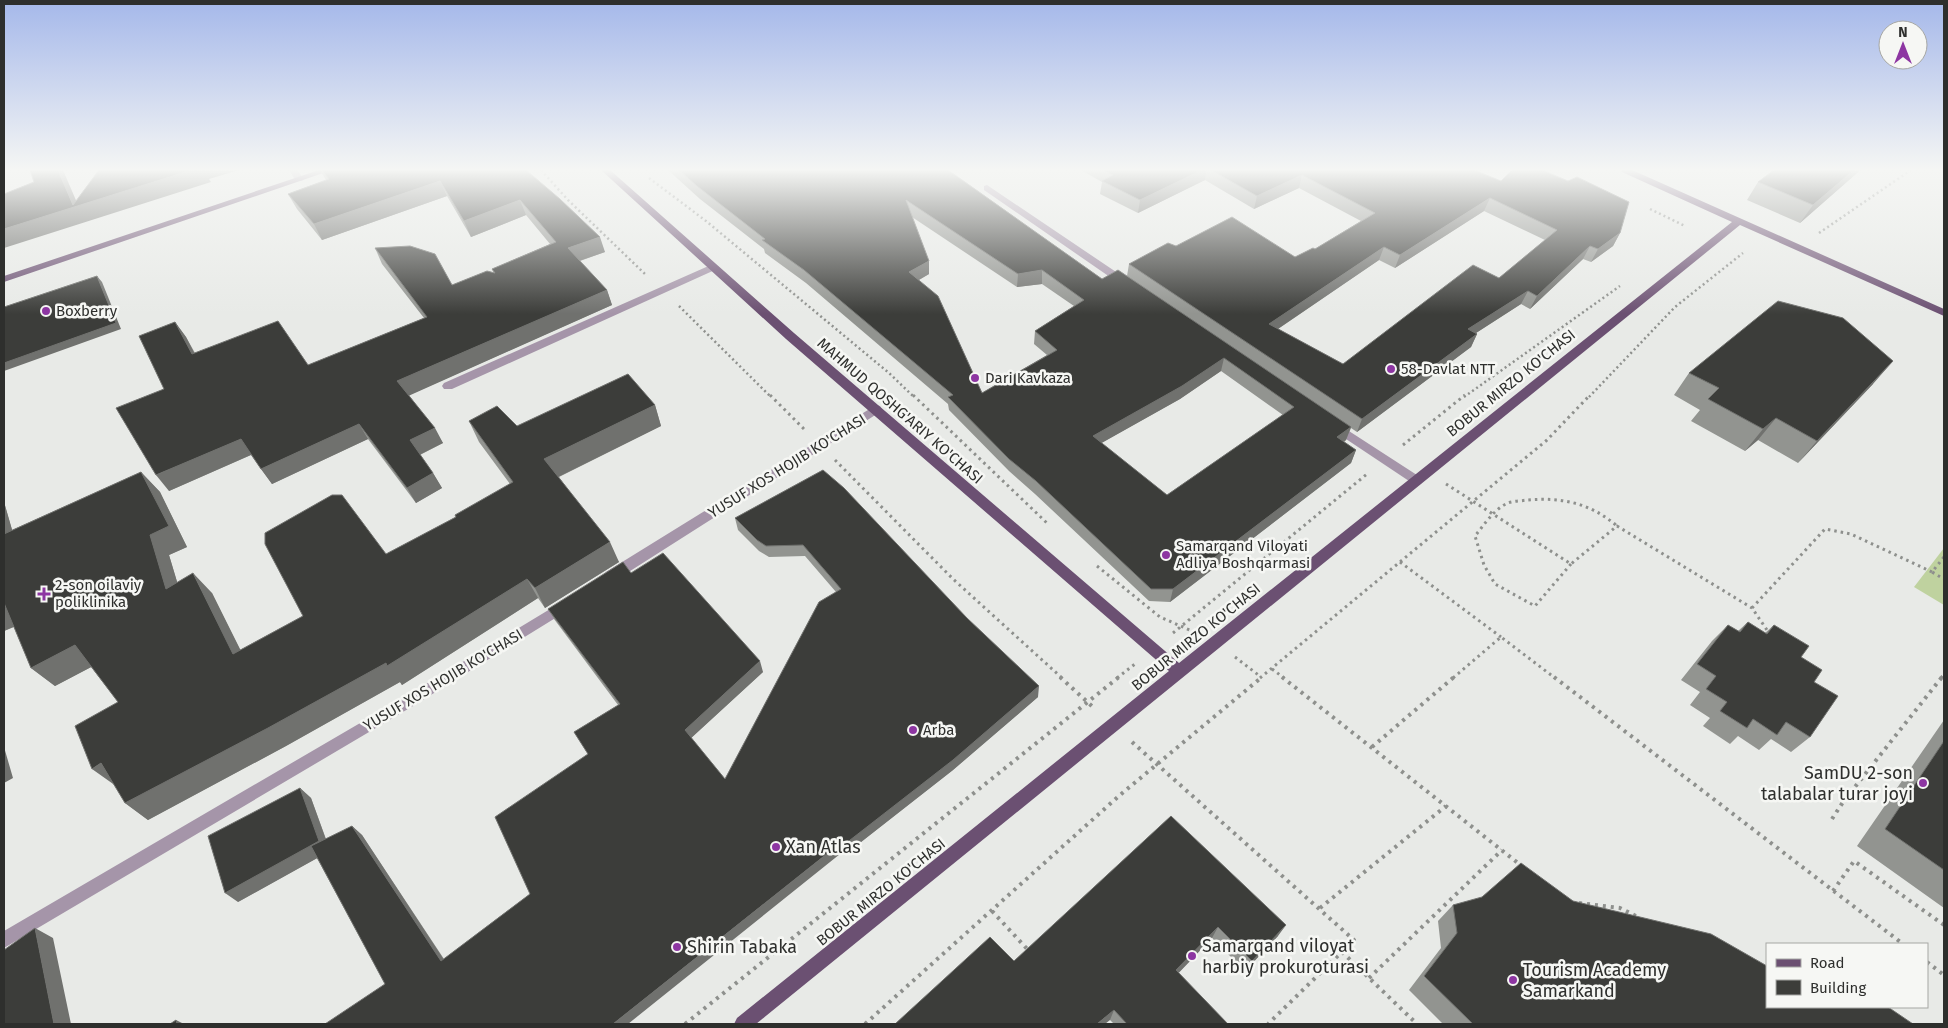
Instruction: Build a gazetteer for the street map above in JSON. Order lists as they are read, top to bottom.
{
  "streets": {
    "main road": ["BOBUR MIRZO KO'CHASI", "MAHMUD QOSHG'ARIY KO'CHASI"],
    "street": ["YUSUF XOS HOJIB KO'CHASI"]
  },
  "crossings": [
    ["BOBUR MIRZO KO'CHASI", "MAHMUD QOSHG'ARIY KO'CHASI"],
    ["MAHMUD QOSHG'ARIY KO'CHASI", "YUSUF XOS HOJIB KO'CHASI"]
  ],
  "places": {
    "other": [
      "Boxberry",
      "58-Davlat NTT",
      "Dari Kavkaza",
      "Samarqand Viloyati Adliya Boshqarmasi",
      "Arba",
      "SamDU 2-son talabalar turar joyi",
      "Xan Atlas",
      "Shirin Tabaka",
      "Samarqand viloyat harbiy prokuroturasi",
      "Tourism Academy Samarkand"
    ],
    "health": ["2-son oilaviy poliklinika"]
  },
  "legend": ["Road", "Building"],
  "north": "top"
}
